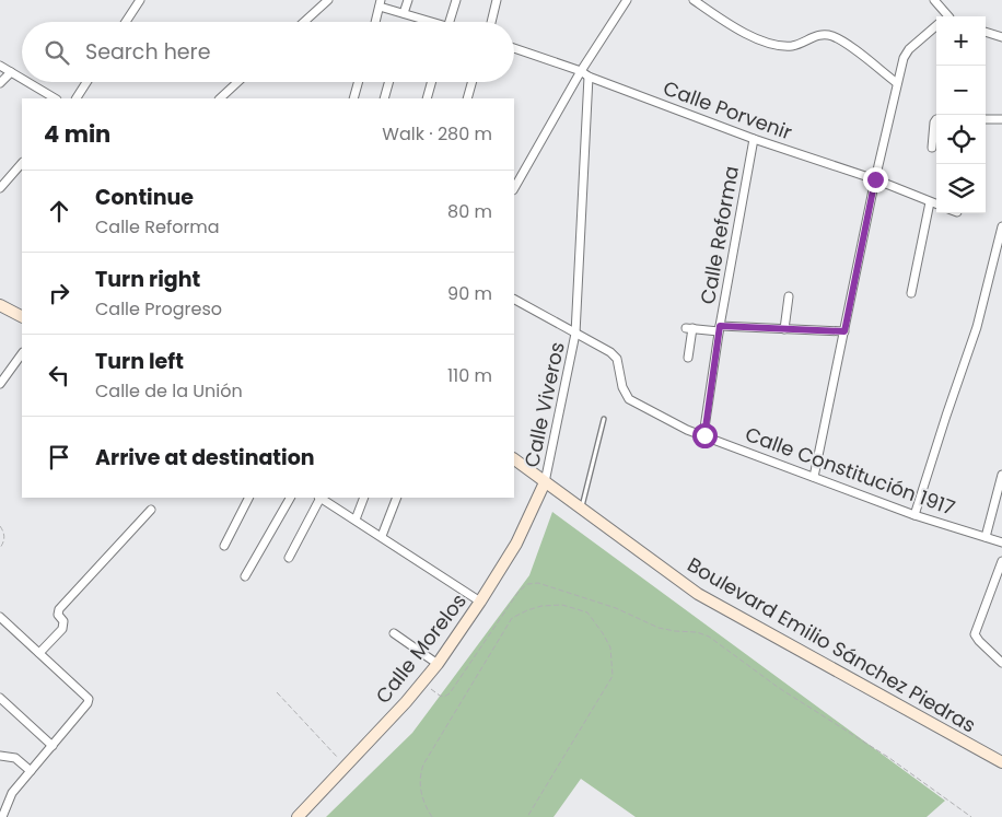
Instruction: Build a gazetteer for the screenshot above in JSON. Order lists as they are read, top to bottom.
{
  "streets": {
    "main road": ["Boulevard Emilio Sánchez Piedras", "Calle Morelos"],
    "street": [
      "Calle Porvenir",
      "Calle Reforma",
      "Calle Viveros",
      "Calle Constitución 1917"
    ]
  },
  "crossings": [
    ["Calle Porvenir", "Calle Reforma"],
    ["Calle Porvenir", "Calle Viveros"],
    ["Calle Reforma", "Calle Constitución 1917"],
    ["Calle Viveros", "Calle Constitución 1917"],
    ["Calle Viveros", "Boulevard Emilio Sánchez Piedras"],
    ["Calle Viveros", "Calle Morelos"],
    ["Boulevard Emilio Sánchez Piedras", "Calle Morelos"]
  ],
  "page": {
    "map_buttons": ["+", "−"],
    "search": "Search here",
    "heading": ["4 min", "Walk · 280 m"],
    "list": [
      ["Continue", "Calle Reforma", "80 m"],
      ["Turn right", "Calle Progreso", "90 m"],
      ["Turn left", "Calle de la Unión", "110 m"],
      "Arrive at destination"
    ]
  }
}
